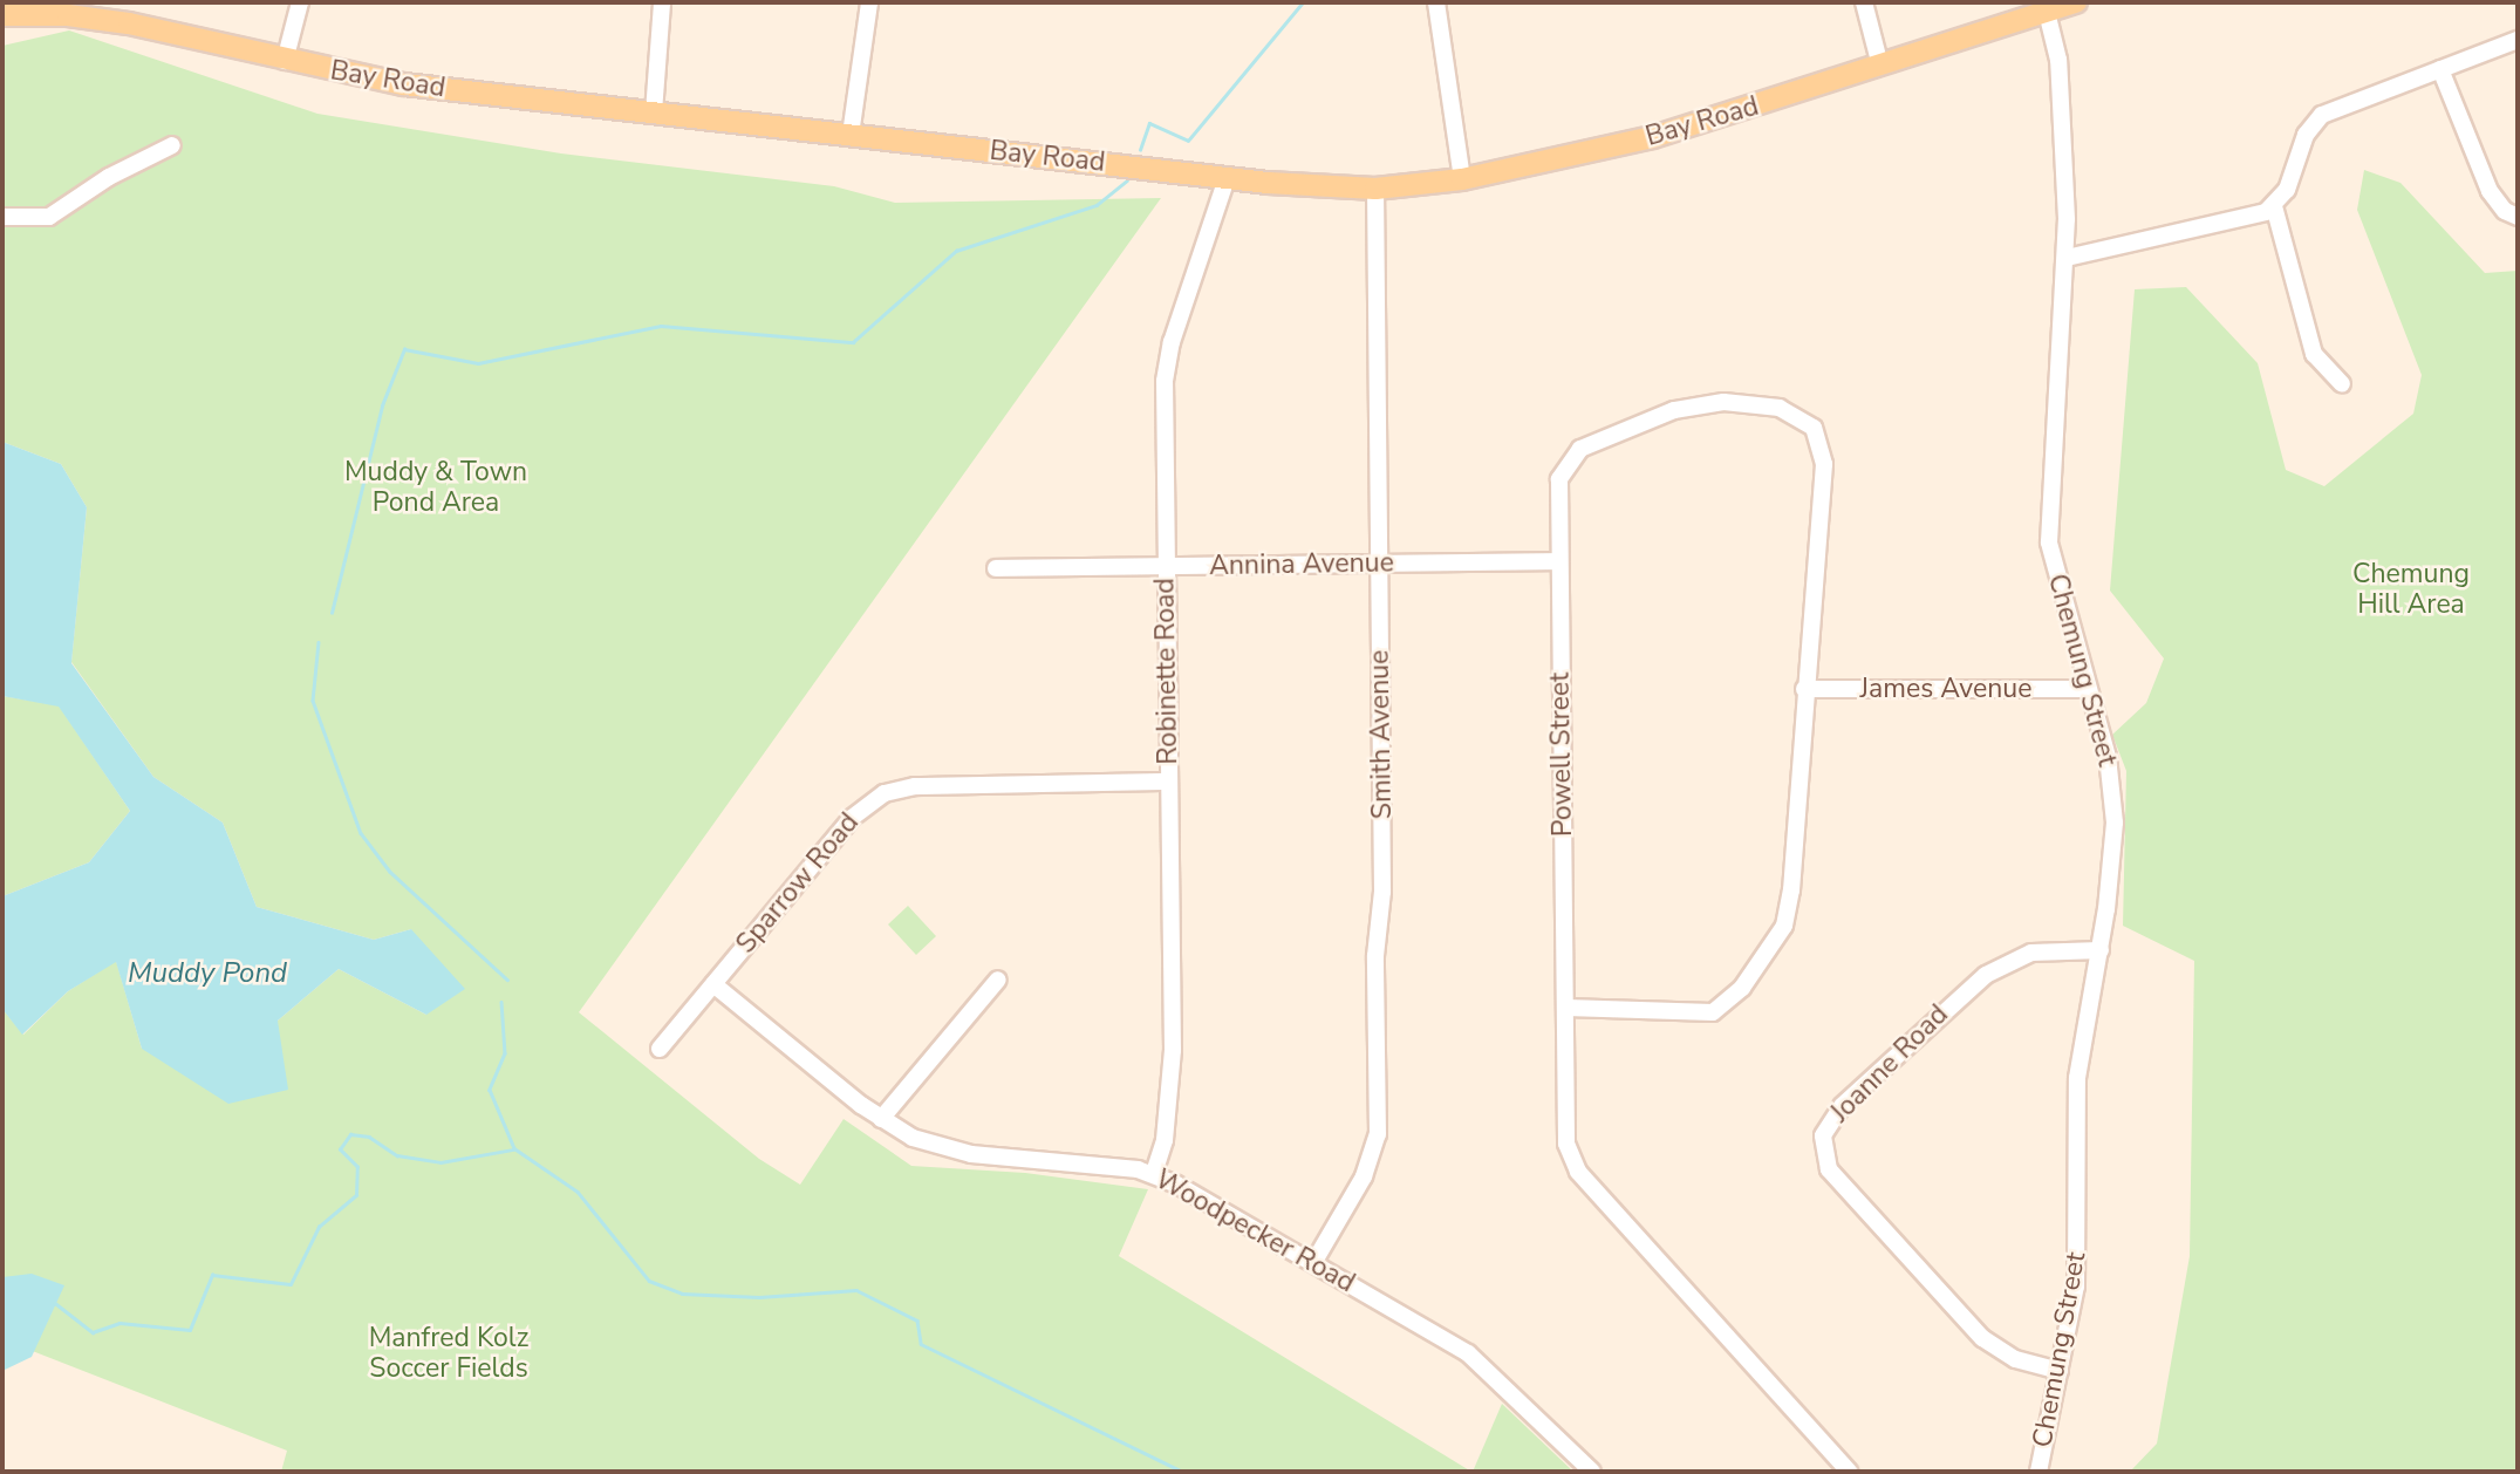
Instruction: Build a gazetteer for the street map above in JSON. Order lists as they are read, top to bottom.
{
  "streets": {
    "main road": ["Bay Road"],
    "street": [
      "Annina Avenue",
      "Chemung Street",
      "Robinette Road",
      "James Avenue",
      "Smith Avenue",
      "Powell Street",
      "Sparrow Road",
      "Joanne Road",
      "Woodpecker Road"
    ]
  },
  "crossings": [
    ["Bay Road", "Chemung Street"],
    ["Bay Road", "Robinette Road"],
    ["Bay Road", "Smith Avenue"],
    ["Annina Avenue", "Robinette Road"],
    ["Annina Avenue", "Smith Avenue"],
    ["Annina Avenue", "Powell Street"],
    ["Chemung Street", "James Avenue"],
    ["Chemung Street", "Joanne Road"],
    ["Robinette Road", "Sparrow Road"],
    ["Robinette Road", "Woodpecker Road"],
    ["James Avenue", "Powell Street"],
    ["Smith Avenue", "Woodpecker Road"],
    ["Sparrow Road", "Woodpecker Road"]
  ],
  "water": ["Muddy Pond"],
  "parks": ["Muddy & Town Pond Area", "Chemung Hill Area", "Manfred Kolz Soccer Fields"]
}
